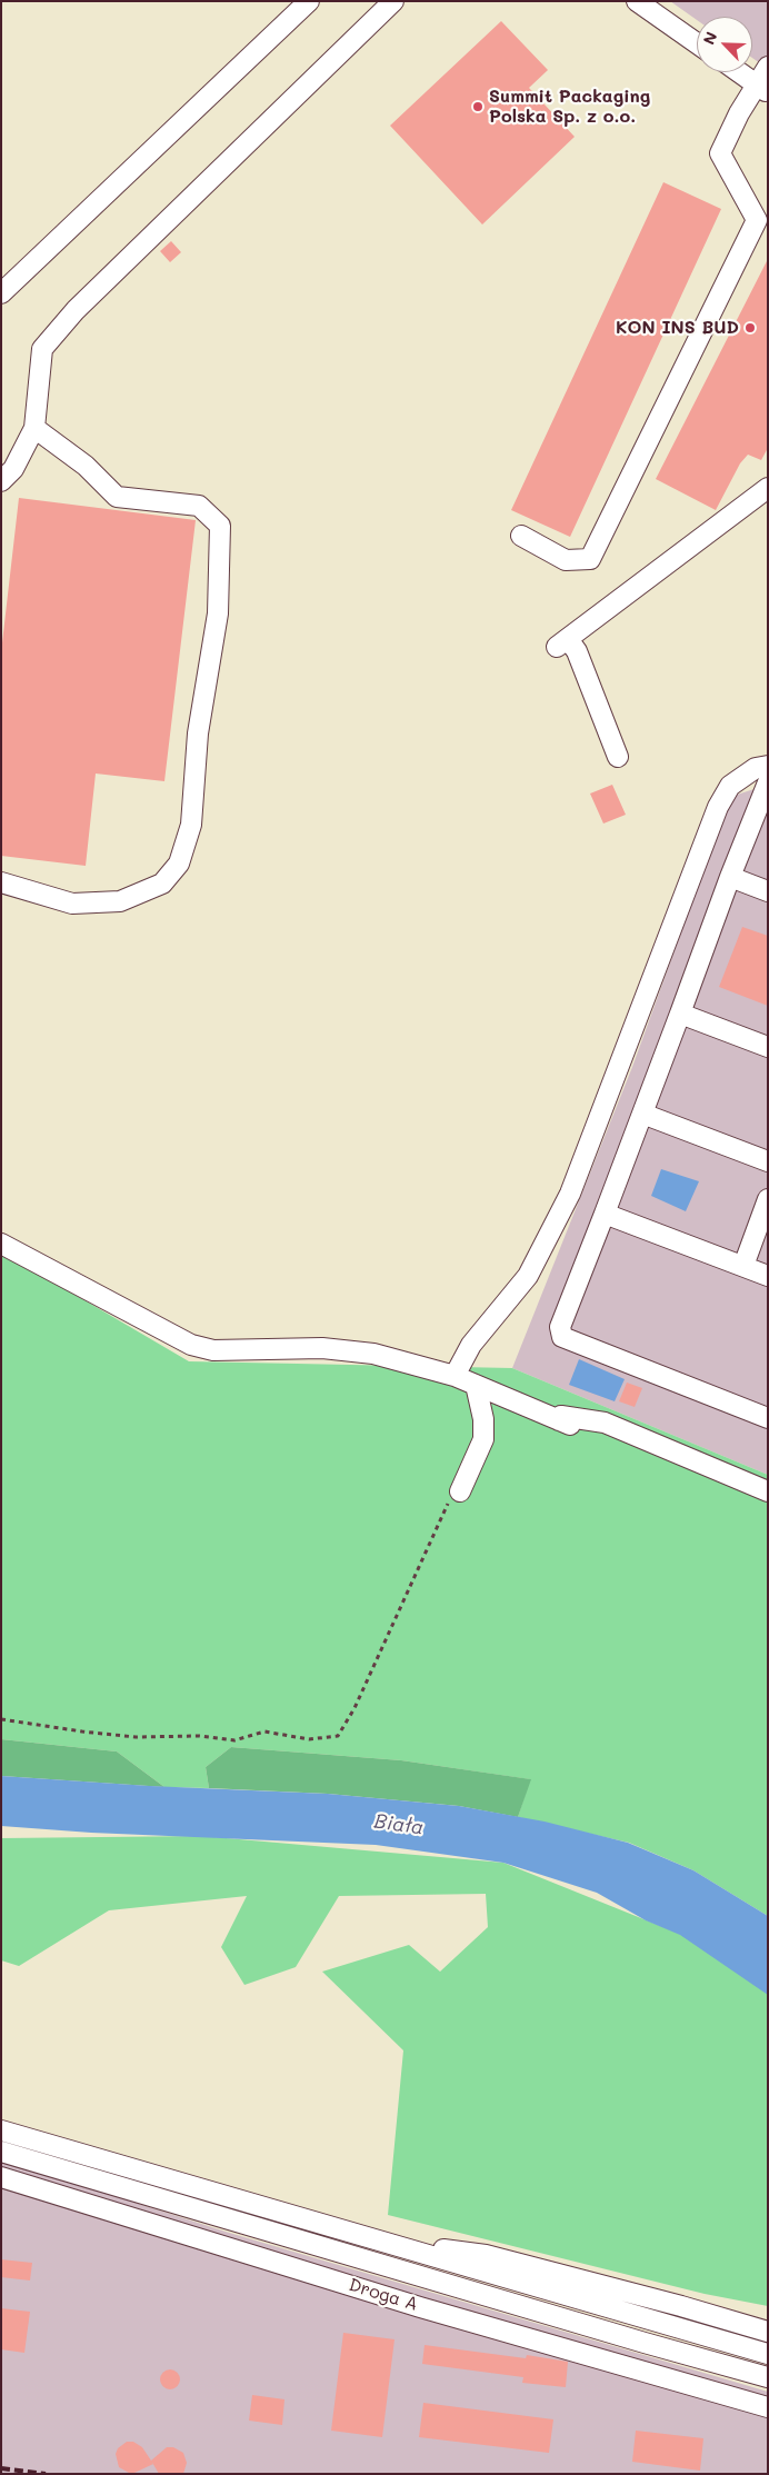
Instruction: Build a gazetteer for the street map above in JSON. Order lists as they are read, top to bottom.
{
  "streets": {
    "street": ["Droga A"]
  },
  "water": ["Biała"],
  "places": ["Summit Packaging Polska Sp. z o.o.", "KON INS BUD"],
  "north": "top left"
}
